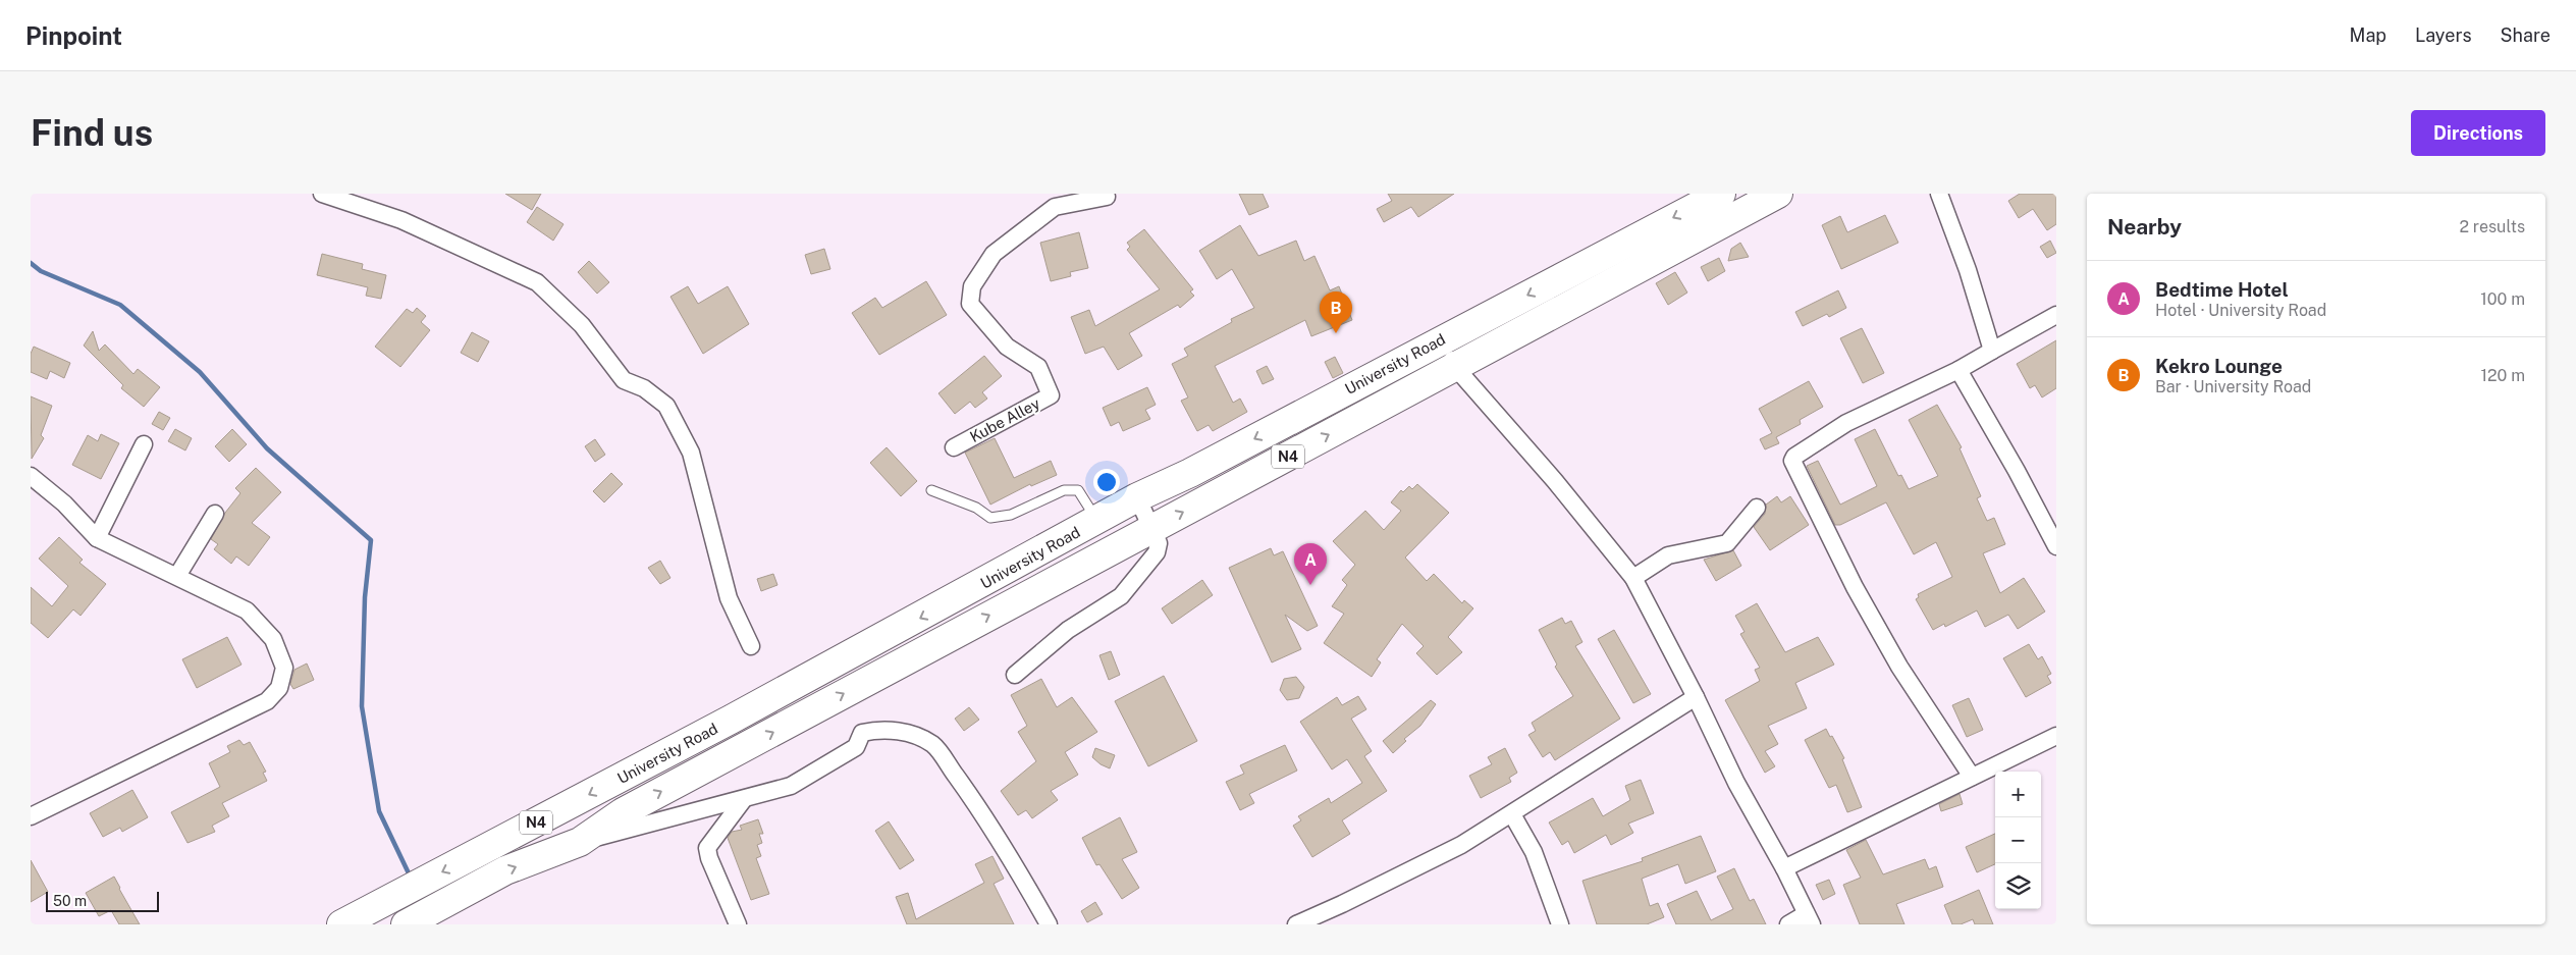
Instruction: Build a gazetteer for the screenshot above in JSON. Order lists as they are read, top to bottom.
{
  "streets": {
    "highway": ["University Road", "N4"],
    "street": ["Kube Alley"]
  },
  "scale_bar": "50 m",
  "page": {
    "header": "Pinpoint",
    "nav": ["Map", "Layers", "Share"],
    "buttons": "Directions",
    "title": "Find us",
    "heading": ["Nearby", "2 results"],
    "list": [
      {
        "mark": "A",
        "name": "Bedtime Hotel",
        "note": "Hotel · University Road",
        "value": "100 m"
      },
      {
        "mark": "B",
        "name": "Kekro Lounge",
        "note": "Bar · University Road",
        "value": "120 m"
      }
    ],
    "pins": ["B", "A"],
    "map_buttons": ["+", "−"],
    "scale": "50 m"
  }
}
